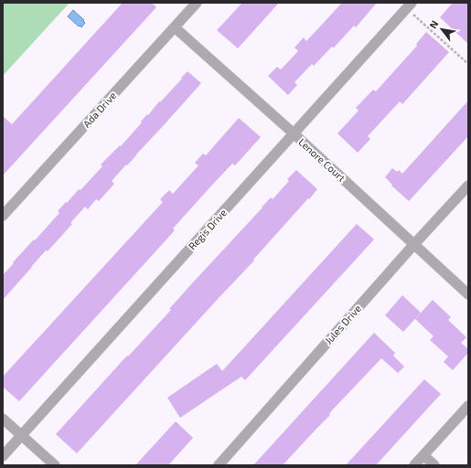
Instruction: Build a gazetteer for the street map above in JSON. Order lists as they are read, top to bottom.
{
  "streets": {
    "street": [
      "Ada Drive",
      "Lenore Court",
      "Regis Drive",
      "Jules Drive"
    ]
  },
  "crossings": [
    ["Ada Drive", "Lenore Court"],
    ["Lenore Court", "Regis Drive"],
    ["Lenore Court", "Jules Drive"]
  ],
  "north": "top left"
}
